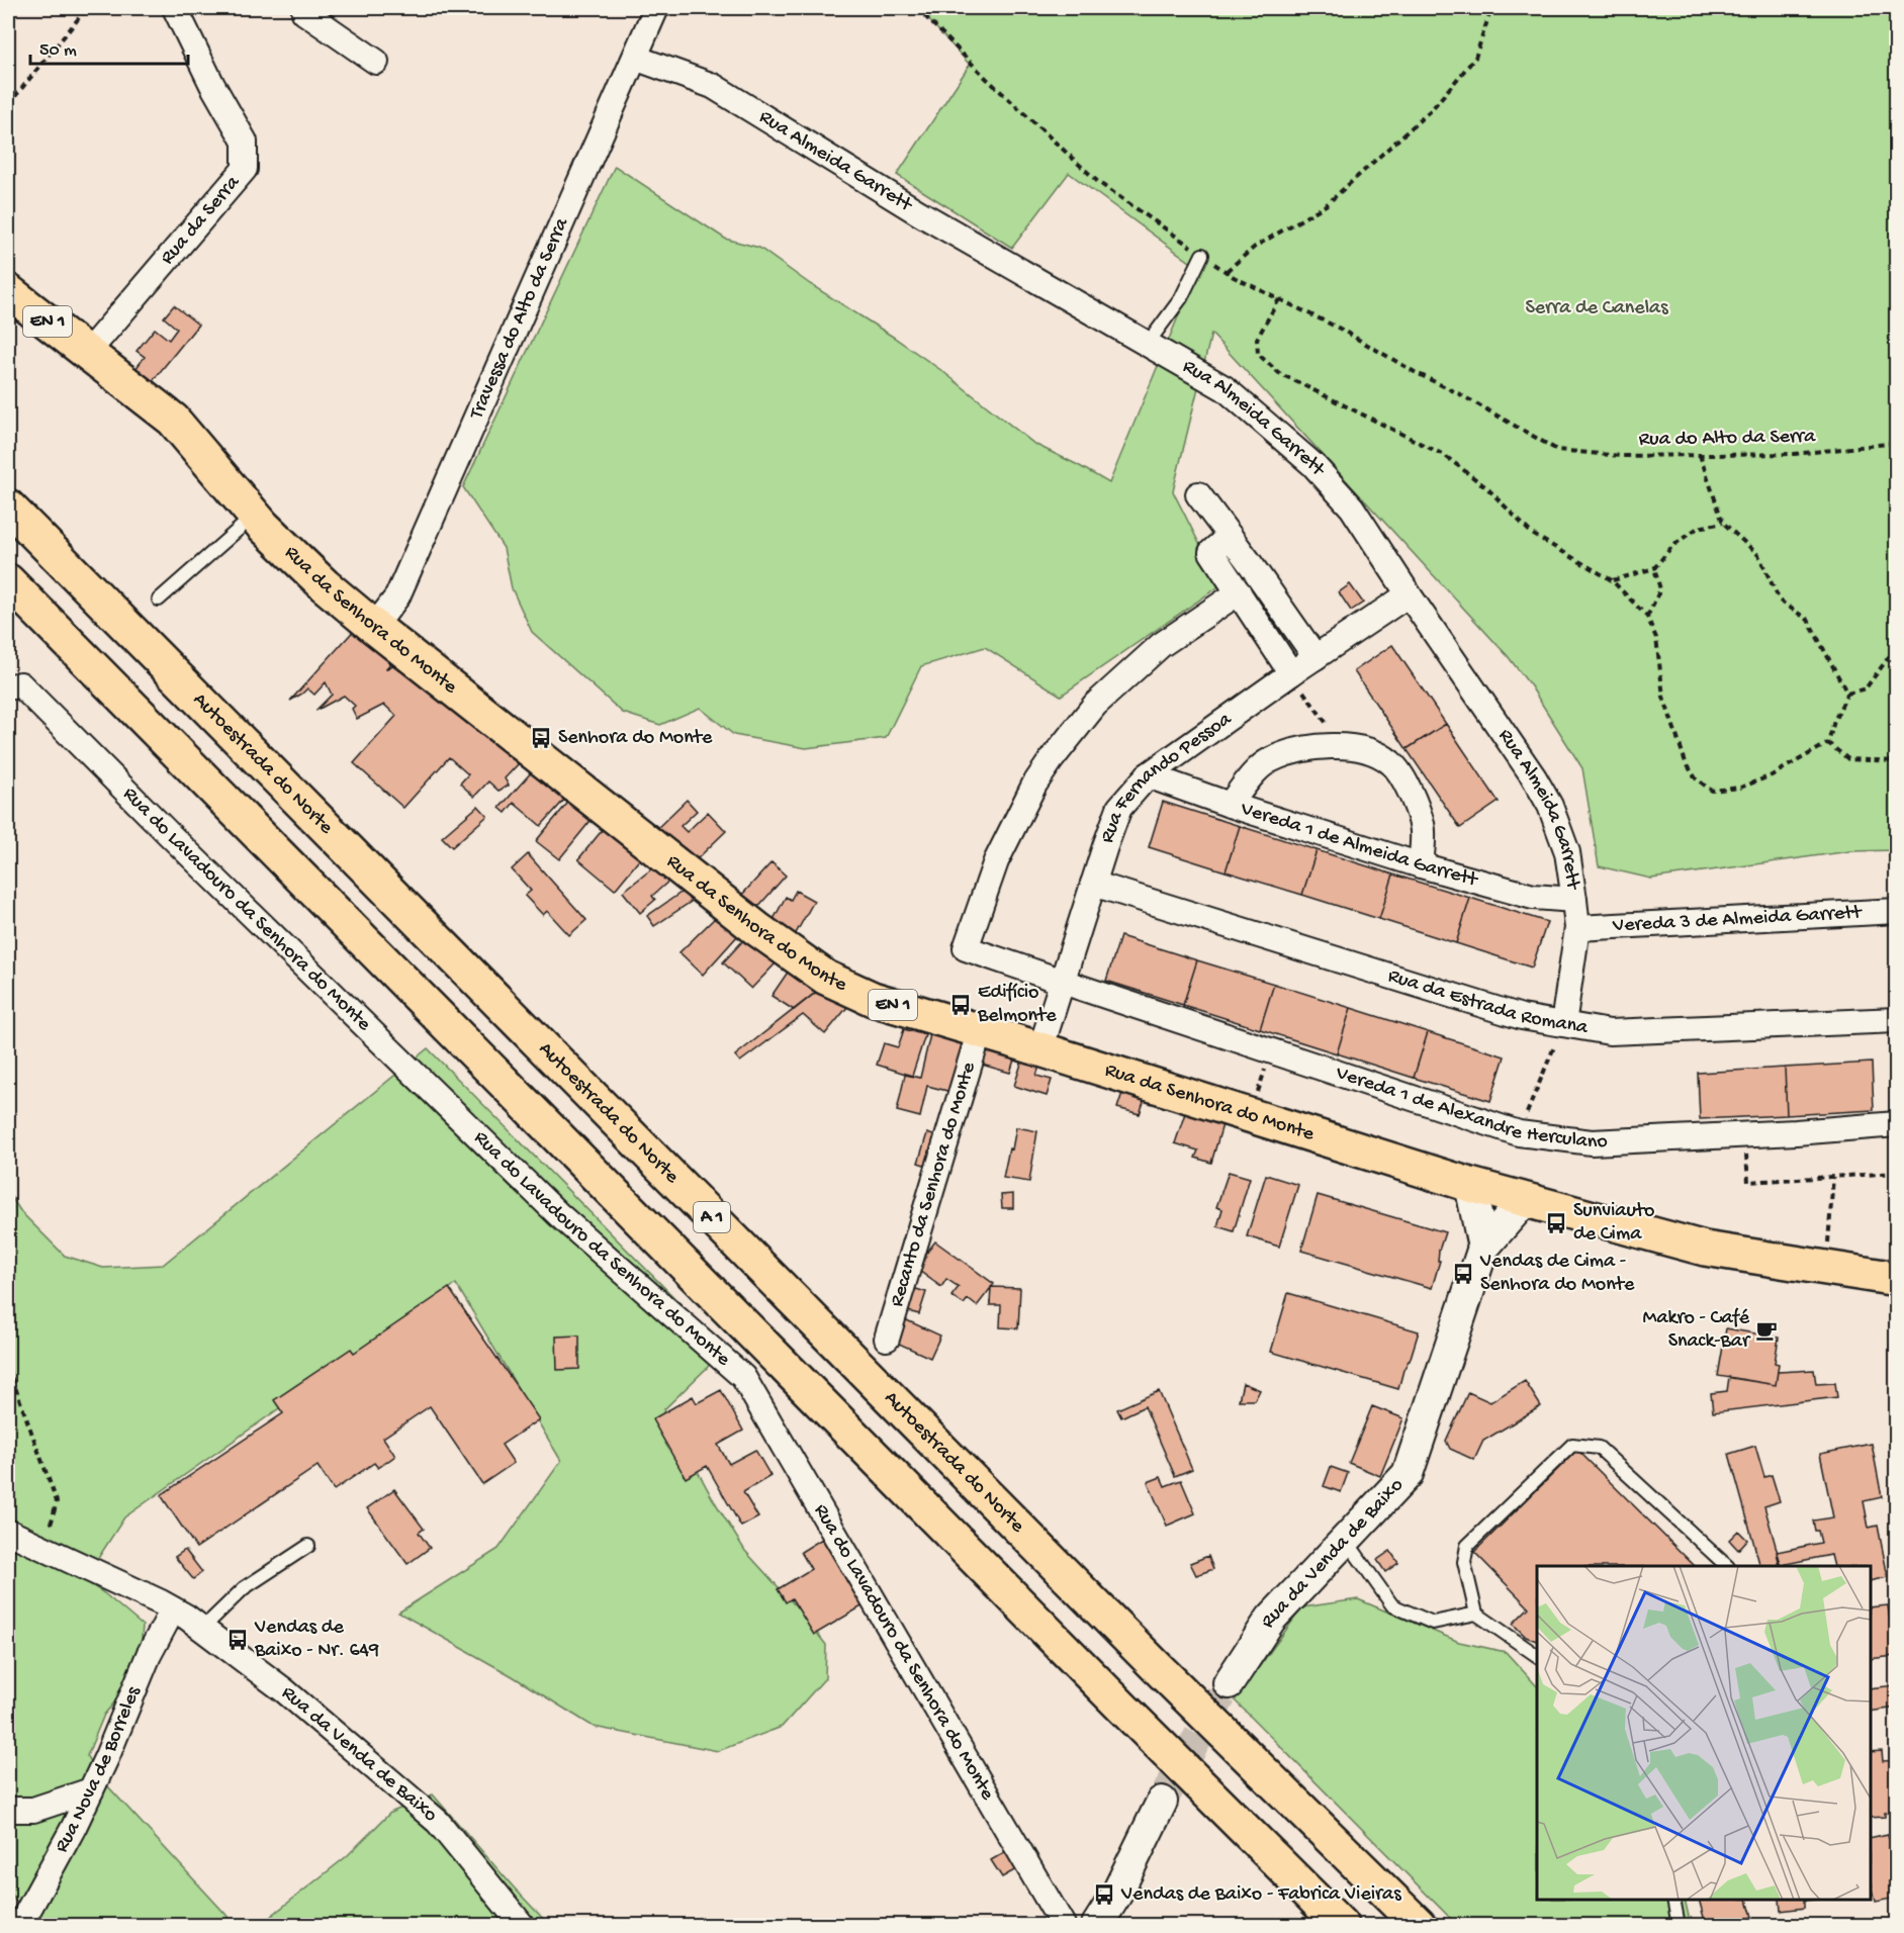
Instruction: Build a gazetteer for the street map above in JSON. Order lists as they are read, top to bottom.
{
  "streets": {
    "main road": [
      "EN 1",
      "Rua da Senhora do Monte",
      "Autoestrada do Norte",
      "A 1"
    ],
    "street": [
      "Rua Almeida Garrett",
      "Rua da Serra",
      "Travessa do Alto da Serra",
      "Rua Fernando Pessoa",
      "Vereda 1 de Almeida Garrett",
      "Rua do Lavadouro da Senhora do Monte",
      "Vereda 3 de Almeida Garrett",
      "Rua da Estrada Romana",
      "Vereda 1 de Alexandre Herculano",
      "Recanto da Senhora do Monte",
      "Rua da Venda de Baixo",
      "Rua Nova de Borreles"
    ],
    "path": ["Rua do Alto da Serra"]
  },
  "crossings": [
    ["Rua Almeida Garrett", "Travessa do Alto da Serra"],
    ["Rua Almeida Garrett", "Rua Fernando Pessoa"],
    ["Rua Almeida Garrett", "Vereda 1 de Almeida Garrett"],
    ["Rua Almeida Garrett", "Vereda 3 de Almeida Garrett"],
    ["Rua Almeida Garrett", "Rua da Estrada Romana"],
    ["Rua da Serra", "Rua da Senhora do Monte"],
    ["Travessa do Alto da Serra", "Rua da Senhora do Monte"],
    ["Rua da Senhora do Monte", "Rua Fernando Pessoa"],
    ["Rua da Senhora do Monte", "Recanto da Senhora do Monte"],
    ["Rua Fernando Pessoa", "Vereda 1 de Almeida Garrett"],
    ["Rua Fernando Pessoa", "Rua da Estrada Romana"],
    ["Rua Fernando Pessoa", "Vereda 1 de Alexandre Herculano"],
    ["Rua da Venda de Baixo", "Rua Nova de Borreles"]
  ],
  "parks": ["Serra de Canelas"],
  "places": {
    "bus stop": [
      "Senhora do Monte",
      "Edifício Belmonte",
      "Sunviauto de Cima",
      "Vendas de Cima - Senhora do Monte",
      "Vendas de Baixo - Nr. 649",
      "Vendas de Baixo - Fabrica Vieiras"
    ],
    "cafe": ["Makro - Café Snack-Bar"]
  },
  "scale_bar": "50 m"
}
